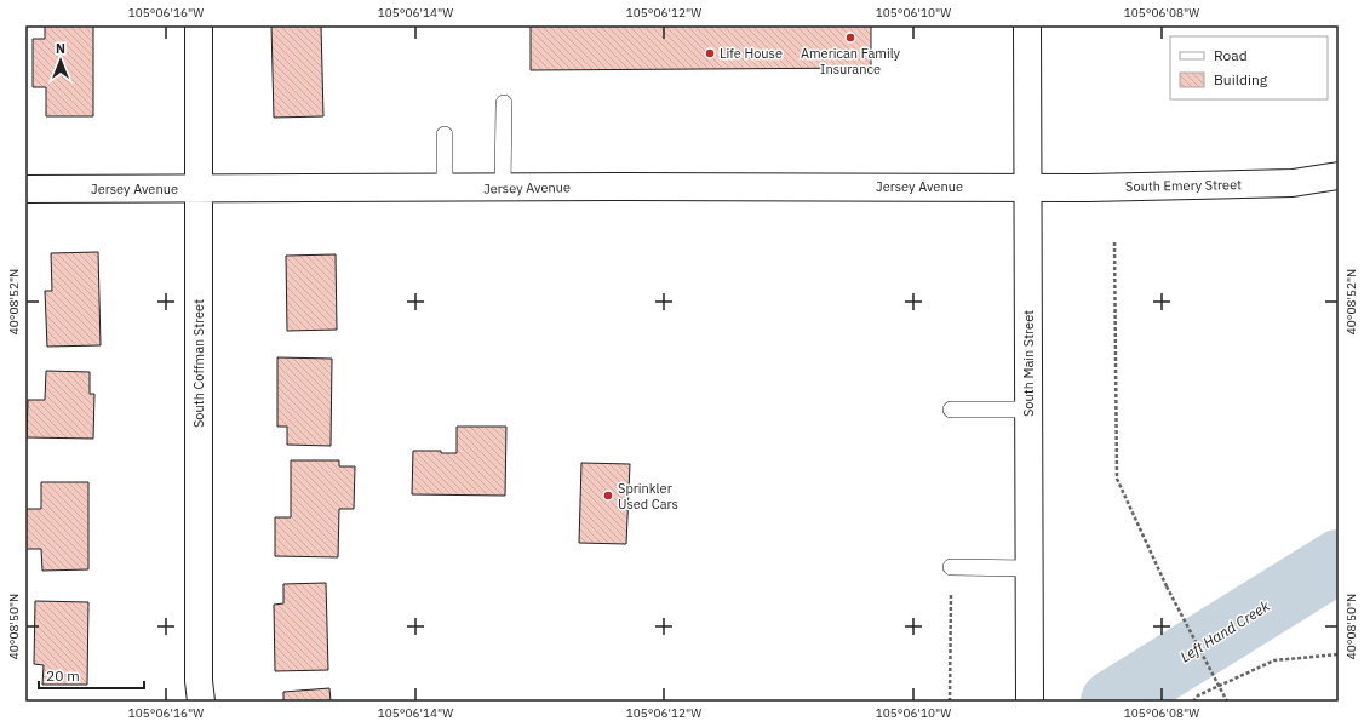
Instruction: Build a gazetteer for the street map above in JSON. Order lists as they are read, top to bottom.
{
  "streets": {
    "street": [
      "South Emery Street",
      "Jersey Avenue",
      "South Coffman Street",
      "South Main Street"
    ]
  },
  "crossings": [
    ["South Emery Street", "Jersey Avenue"],
    ["South Emery Street", "South Main Street"],
    ["Jersey Avenue", "South Coffman Street"],
    ["Jersey Avenue", "South Main Street"]
  ],
  "water": ["Left Hand Creek"],
  "places": ["American Family Insurance", "Life House", "Sprinkler Used Cars"],
  "legend": ["Road", "Building"],
  "scale_bar": "20 m",
  "north": "top",
  "coordinates": [
    "105°06'16\"W",
    "105°06'14\"W",
    "105°06'12\"W",
    "105°06'10\"W",
    "105°06'08\"W",
    "40°08'52\"N",
    "40°08'50\"N"
  ]
}
